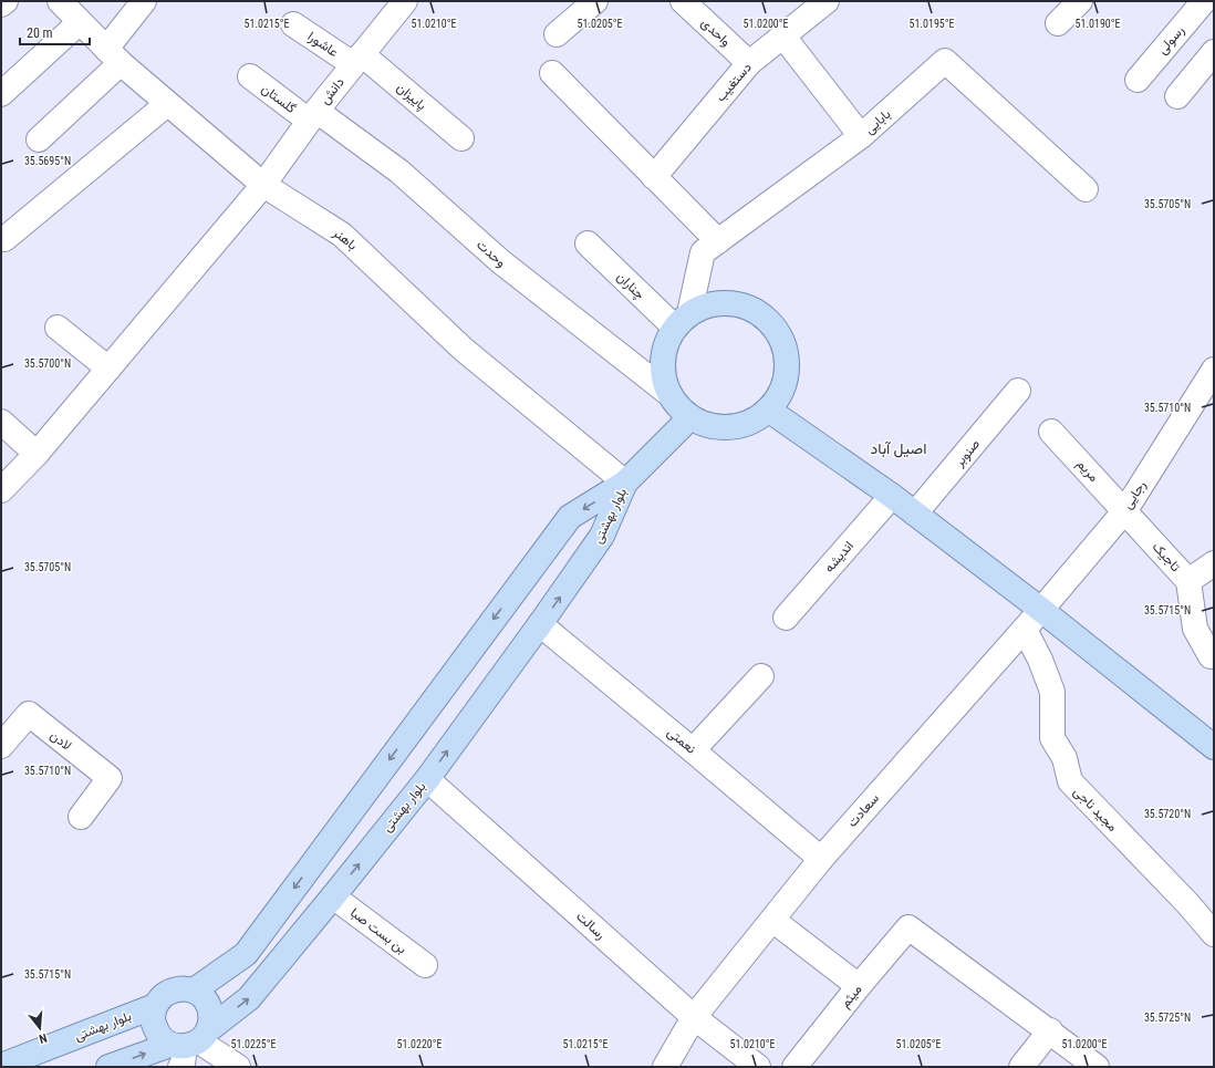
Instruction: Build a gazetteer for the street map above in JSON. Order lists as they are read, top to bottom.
{
  "streets": {
    "main road": ["بلوار بهشتی"],
    "street": [
      "واحدی",
      "رسولی",
      "عاشورا",
      "دستغیب",
      "دانش",
      "پاییزان",
      "گلستان",
      "بابایی",
      "باهنر",
      "وحدت",
      "چناران",
      "صنوبر",
      "مریم",
      "رجایی",
      "اندیشه",
      "تاجیک",
      "لادن",
      "نعمتی",
      "مجید ناجی",
      "سعادت",
      "رسالت",
      "بن بست صبا",
      "میثم"
    ]
  },
  "crossings": [
    ["واحدی", "دستغیب"],
    ["عاشورا", "دانش"],
    ["عاشورا", "پاییزان"],
    ["دانش", "پاییزان"],
    ["دانش", "گلستان"],
    ["دانش", "باهنر"],
    ["دانش", "وحدت"],
    ["گلستان", "وحدت"],
    ["بابایی", "وحدت"],
    ["بابایی", "چناران"],
    ["باهنر", "بلوار بهشتی"],
    ["وحدت", "چناران"],
    ["مریم", "رجایی"],
    ["مریم", "تاجیک"],
    ["رجایی", "تاجیک"],
    ["رجایی", "سعادت"],
    ["بلوار بهشتی", "نعمتی"],
    ["بلوار بهشتی", "رسالت"],
    ["بلوار بهشتی", "بن بست صبا"],
    ["نعمتی", "سعادت"],
    ["مجید ناجی", "سعادت"],
    ["سعادت", "رسالت"]
  ],
  "districts": ["اصیل آباد"],
  "scale_bar": "20 m",
  "north": "bottom",
  "coordinates": [
    "51.0215°E",
    "51.0210°E",
    "51.0205°E",
    "51.0200°E",
    "51.0195°E",
    "51.0190°E",
    "35.5695°N",
    "35.5705°N",
    "35.5700°N",
    "35.5710°N",
    "35.5715°N",
    "35.5720°N",
    "35.5725°N",
    "51.0225°E",
    "51.0220°E"
  ]
}
